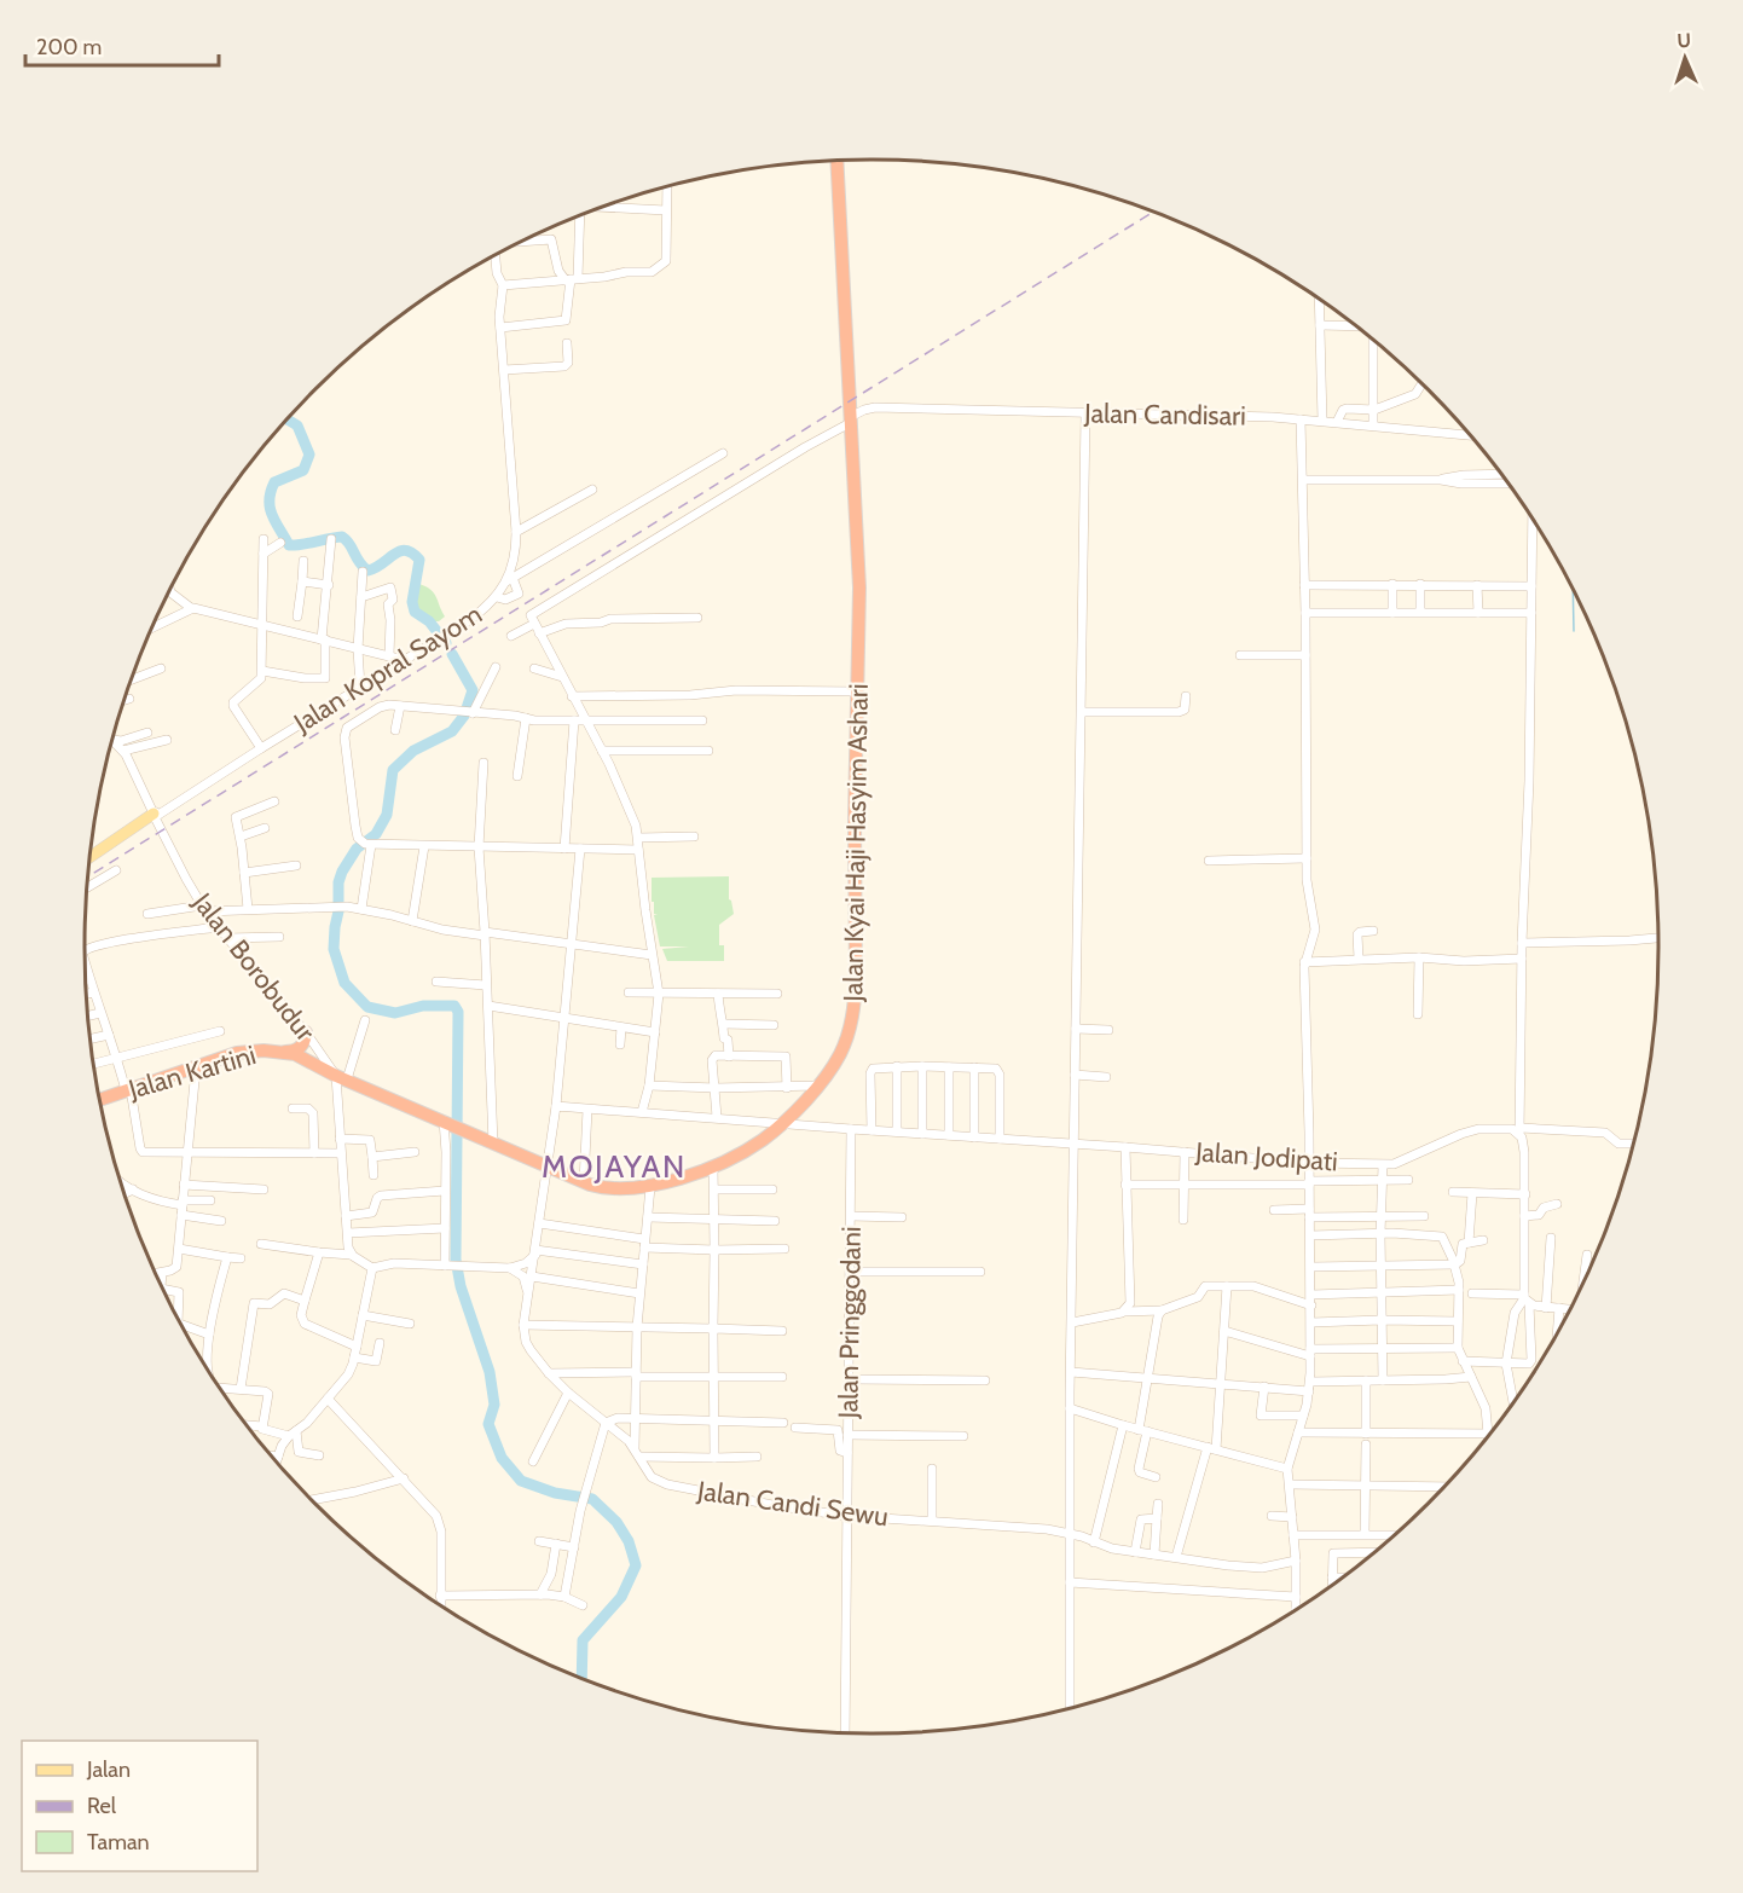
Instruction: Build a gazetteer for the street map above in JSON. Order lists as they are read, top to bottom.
{
  "streets": {
    "highway": ["Jalan Kyai Haji Hasyim Ashari", "Jalan Kartini"],
    "street": [
      "Jalan Candisari",
      "Jalan Kopral Sayom",
      "Jalan Borobudur",
      "Jalan Jodipati",
      "Jalan Pringgodani",
      "Jalan Candi Sewu"
    ]
  },
  "crossings": [
    ["Jalan Candisari", "Jalan Kyai Haji Hasyim Ashari"],
    ["Jalan Kopral Sayom", "Jalan Borobudur"],
    ["Jalan Kyai Haji Hasyim Ashari", "Jalan Borobudur"],
    ["Jalan Kyai Haji Hasyim Ashari", "Jalan Kartini"],
    ["Jalan Kyai Haji Hasyim Ashari", "Jalan Jodipati"],
    ["Jalan Borobudur", "Jalan Kartini"],
    ["Jalan Jodipati", "Jalan Pringgodani"],
    ["Jalan Pringgodani", "Jalan Candi Sewu"]
  ],
  "districts": ["MOJAYAN"],
  "legend": ["Jalan", "Rel", "Taman"],
  "scale_bar": "200 m",
  "north": "top"
}
